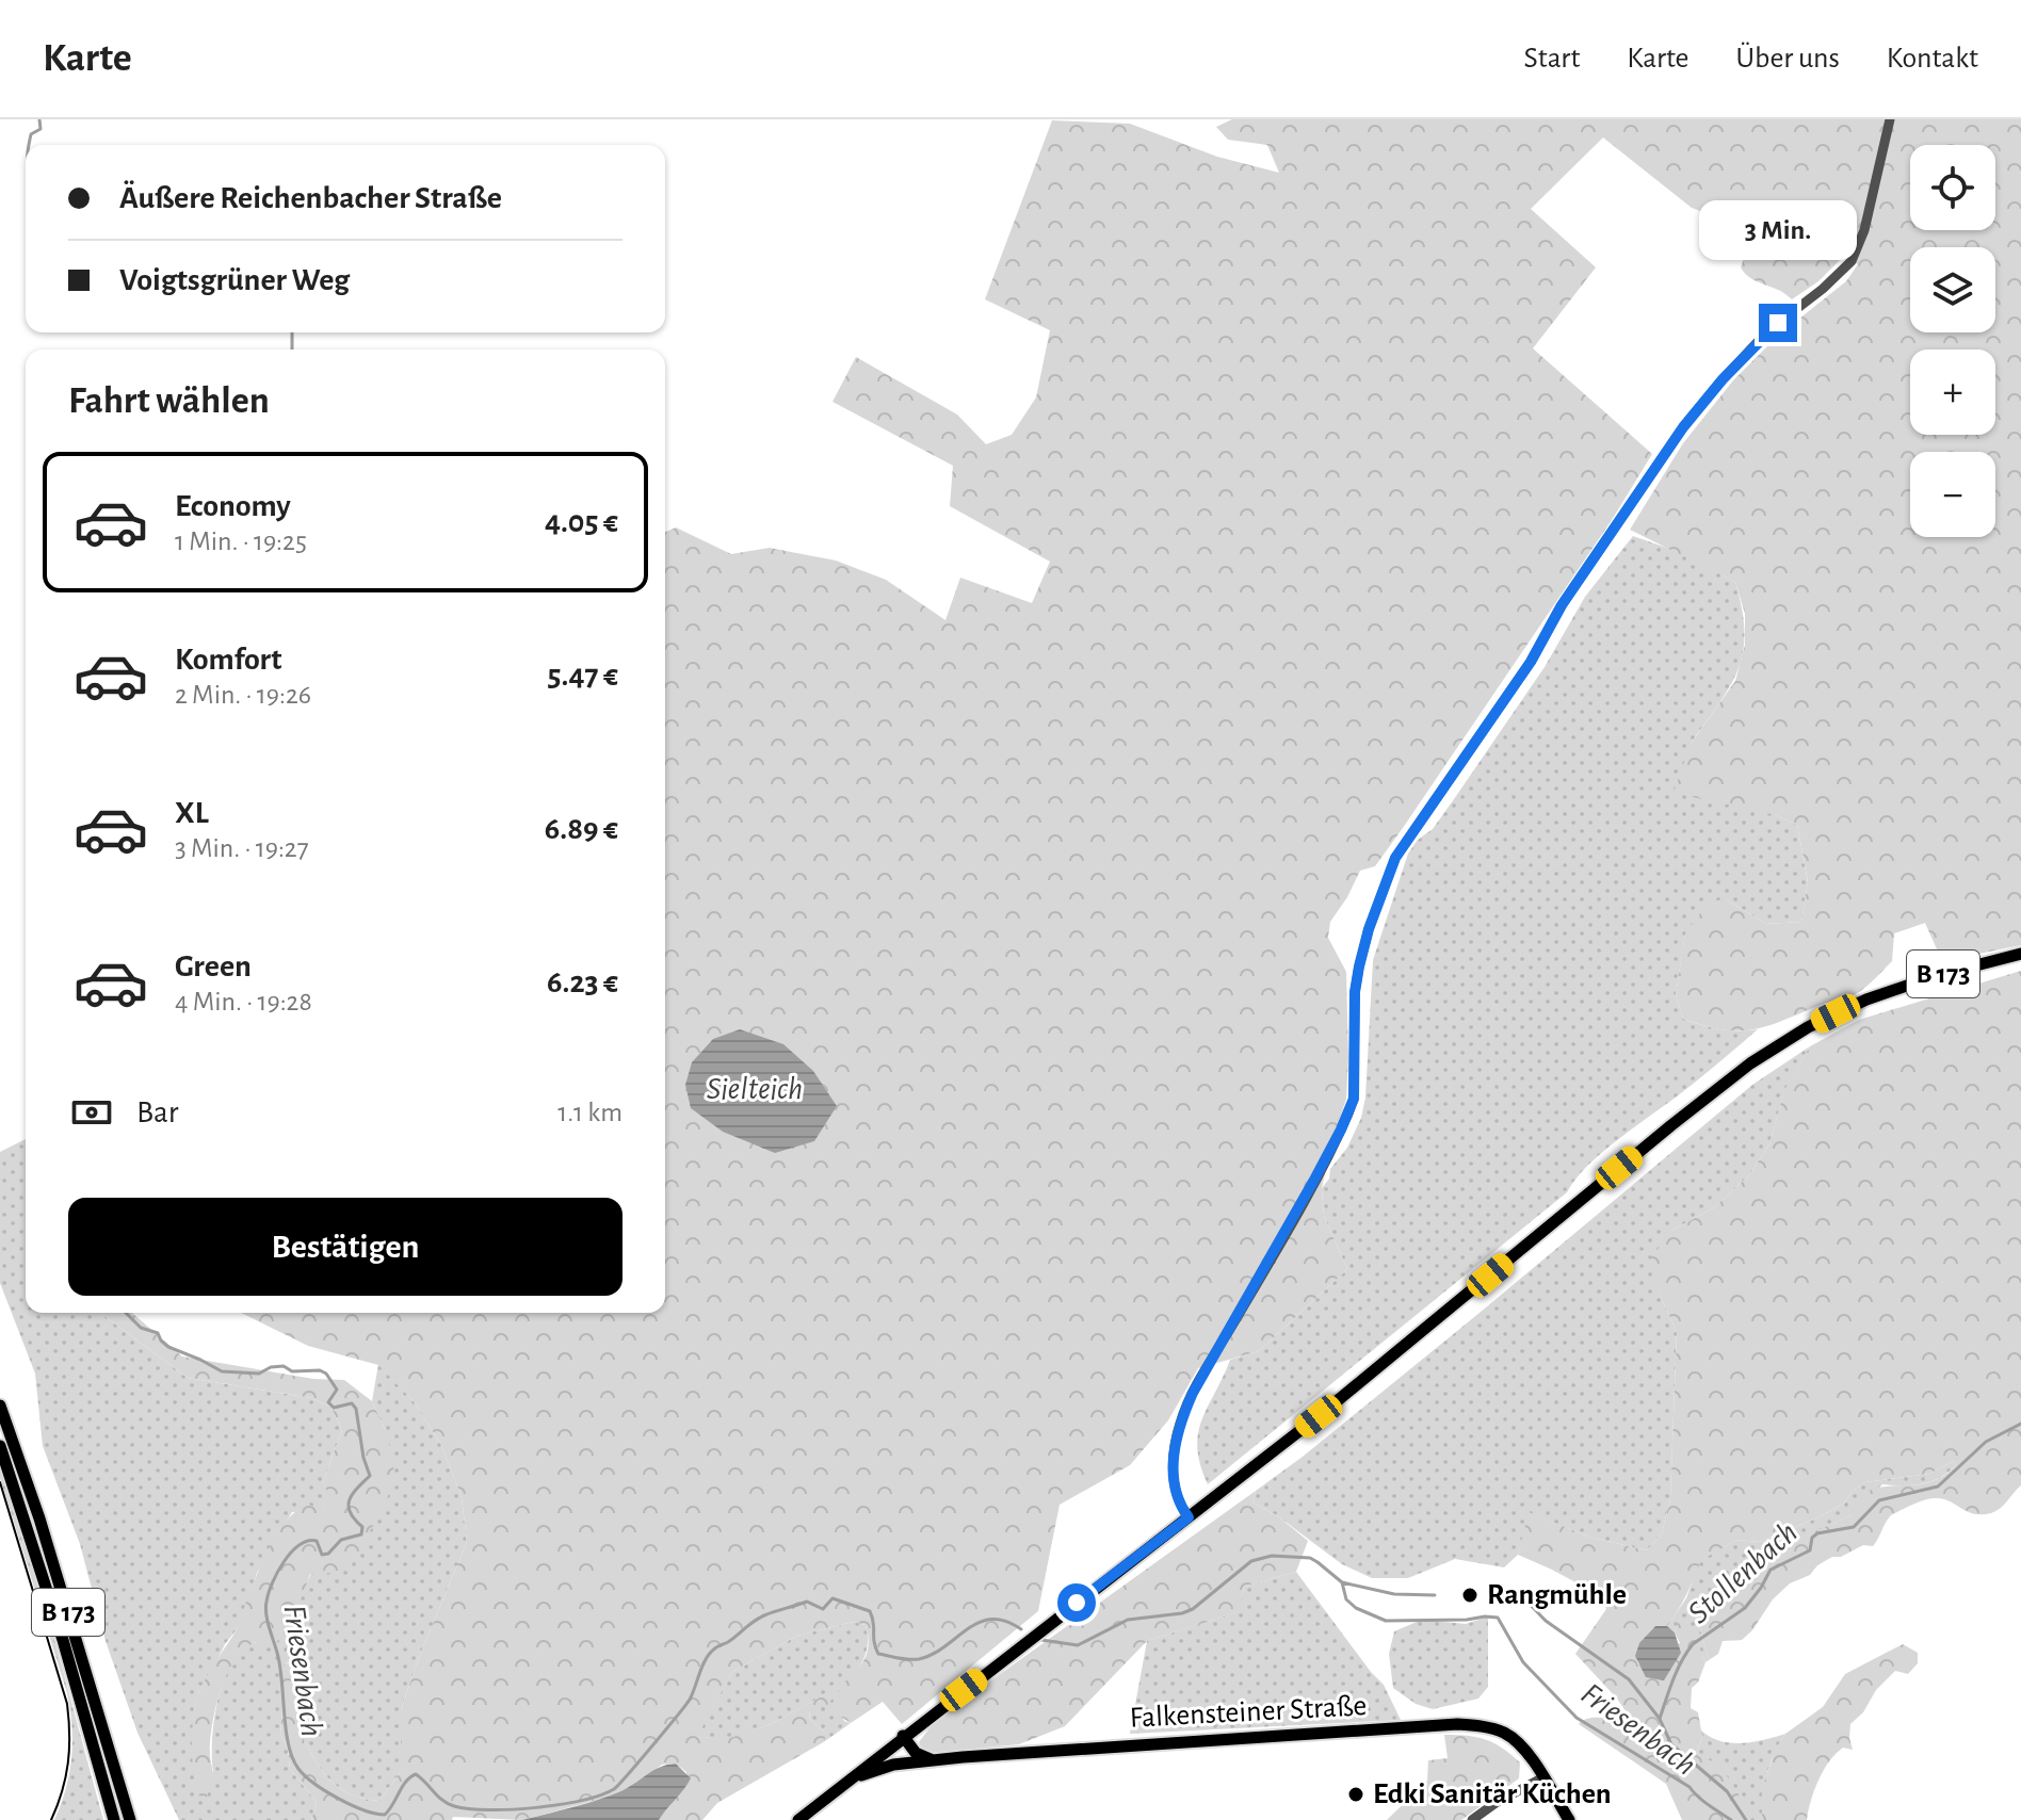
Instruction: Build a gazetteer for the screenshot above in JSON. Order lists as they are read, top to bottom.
{
  "streets": {
    "main road": ["B 173", "Falkensteiner Straße"]
  },
  "crossings": [
    ["B 173", "Falkensteiner Straße"]
  ],
  "water": ["Sielteich", "Stollenbach", "Friesenbach"],
  "places": ["Rangmühle", "Edki Sanitär Küchen"],
  "page": {
    "header": "Karte",
    "nav": [
      "Start",
      "Karte",
      "Über uns",
      "Kontakt"
    ],
    "map_buttons": ["+", "−"],
    "banner": ["Äußere Reichenbacher Straße", "Voigtsgrüner Weg"],
    "bubble": "3 Min.",
    "heading": "Fahrt wählen",
    "list": [
      {
        "name": "Economy",
        "note": "1 Min. · 19:25",
        "value": "4.05 €"
      },
      {
        "name": "Komfort",
        "note": "2 Min. · 19:26",
        "value": "5.47 €"
      },
      {
        "name": "XL",
        "note": "3 Min. · 19:27",
        "value": "6.89 €"
      },
      {
        "name": "Green",
        "note": "4 Min. · 19:28",
        "value": "6.23 €"
      }
    ],
    "pay": ["Bar", "1.1 km"],
    "buttons": "Bestätigen"
  }
}
